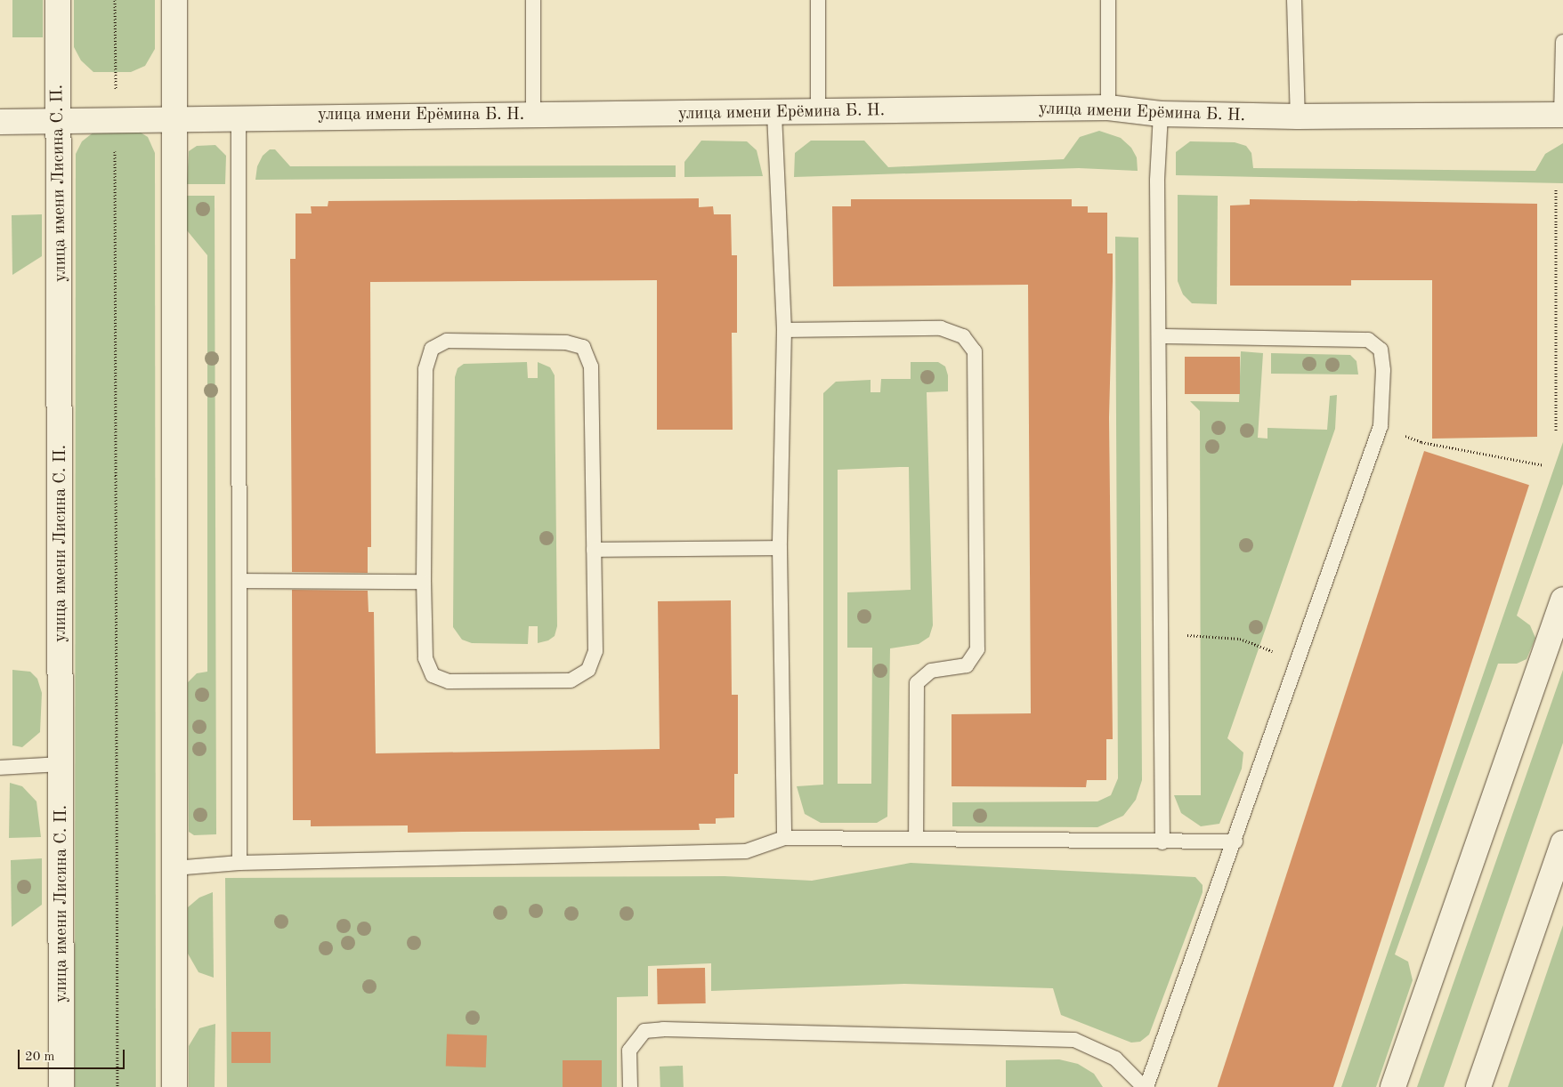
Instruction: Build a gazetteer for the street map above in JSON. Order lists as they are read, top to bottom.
{
  "streets": {
    "street": ["улица имени Ерёмина Б. Н.", "улица имени Лисина С. П."]
  },
  "crossings": [
    ["улица имени Ерёмина Б. Н.", "улица имени Лисина С. П."]
  ],
  "scale_bar": "20 m"
}
